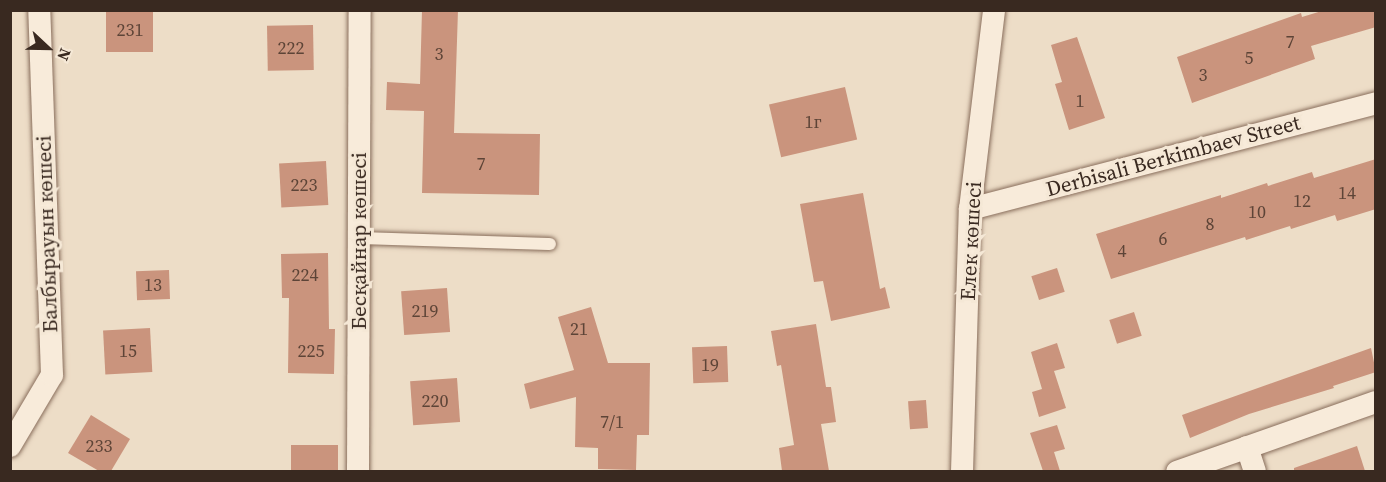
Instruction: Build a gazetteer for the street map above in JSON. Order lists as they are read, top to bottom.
{
  "streets": {
    "street": [
      "Derbisali Berkimbaev Street",
      "Балбырауын көшесі",
      "Бесқайнар көшесі",
      "Елек көшесі"
    ]
  },
  "crossings": [
    ["Derbisali Berkimbaev Street", "Елек көшесі"]
  ],
  "house_numbers": [
    "231",
    "7",
    "222",
    "3",
    "5",
    "3",
    "1",
    "1г",
    "7",
    "223",
    "14",
    "12",
    "10",
    "8",
    "6",
    "4",
    "224",
    "13",
    "219",
    "21",
    "15",
    "225",
    "19",
    "220",
    "7/1",
    "233"
  ],
  "north": "right"
}
